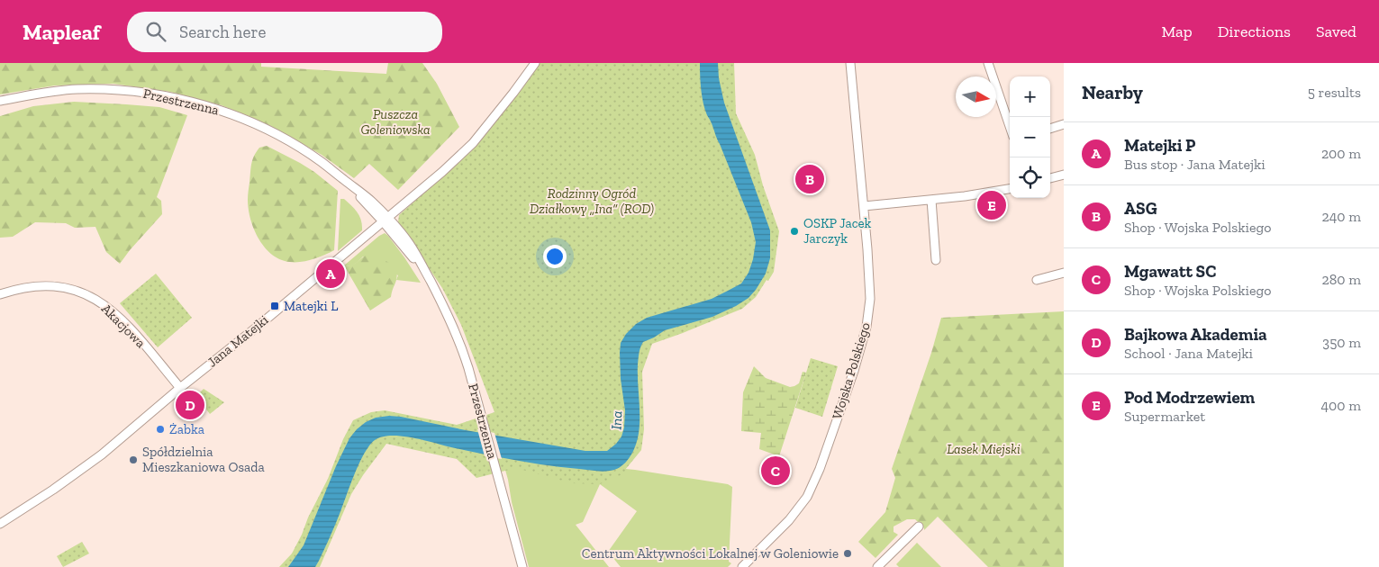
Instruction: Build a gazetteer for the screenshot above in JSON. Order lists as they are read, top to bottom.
{
  "streets": {
    "street": [
      "Przestrzenna",
      "Akacjowa",
      "Jana Matejki",
      "Wojska Polskiego"
    ]
  },
  "crossings": [
    ["Przestrzenna", "Jana Matejki"],
    ["Akacjowa", "Jana Matejki"]
  ],
  "water": ["Ina"],
  "parks": ["Puszcza Goleniowska", "Rodzinny Ogród Działkowy „Ina“ (ROD)", "Lasek Miejski"],
  "places": {
    "other": [
      "OSKP Jacek Jarczyk",
      "Żabka",
      "Spółdzielnia Mieszkaniowa Osada",
      "Centrum Aktywności Lokalnej w Goleniowie"
    ],
    "transit": ["Matejki L"]
  },
  "north": "right",
  "page": {
    "header": "Mapleaf",
    "search": "Search here",
    "nav": ["Map", "Directions", "Saved"],
    "heading": ["Nearby", "5 results"],
    "map_buttons": ["+", "−"],
    "list": [
      {
        "mark": "A",
        "name": "Matejki P",
        "note": "Bus stop · Jana Matejki",
        "value": "200 m"
      },
      {
        "mark": "B",
        "name": "ASG",
        "note": "Shop · Wojska Polskiego",
        "value": "240 m"
      },
      {
        "mark": "C",
        "name": "Mgawatt SC",
        "note": "Shop · Wojska Polskiego",
        "value": "280 m"
      },
      {
        "mark": "D",
        "name": "Bajkowa Akademia",
        "note": "School · Jana Matejki",
        "value": "350 m"
      },
      {
        "mark": "E",
        "name": "Pod Modrzewiem",
        "note": "Supermarket",
        "value": "400 m"
      }
    ],
    "pins": [
      "B",
      "E",
      "A",
      "D",
      "C"
    ]
  }
}
